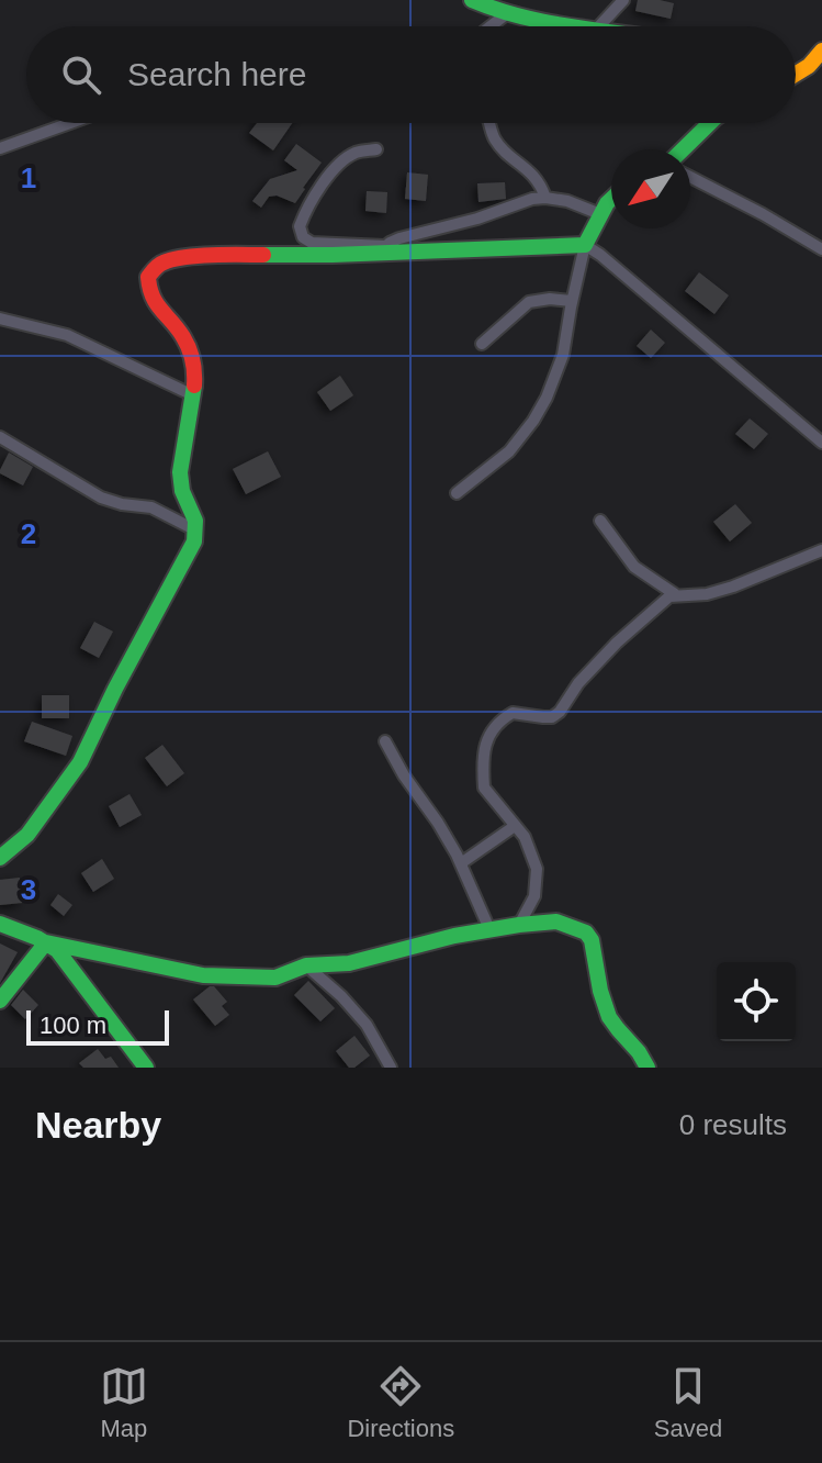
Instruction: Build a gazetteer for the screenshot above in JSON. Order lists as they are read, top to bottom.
{
  "scale_bar": "100 m",
  "north": "bottom left",
  "page": {
    "search": "Search here",
    "scale": "100 m",
    "heading": ["Nearby", "0 results"],
    "nav": ["Map", "Directions", "Saved"]
  },
  "grid": {
    "rows": ["1", "2", "3"]
  }
}
